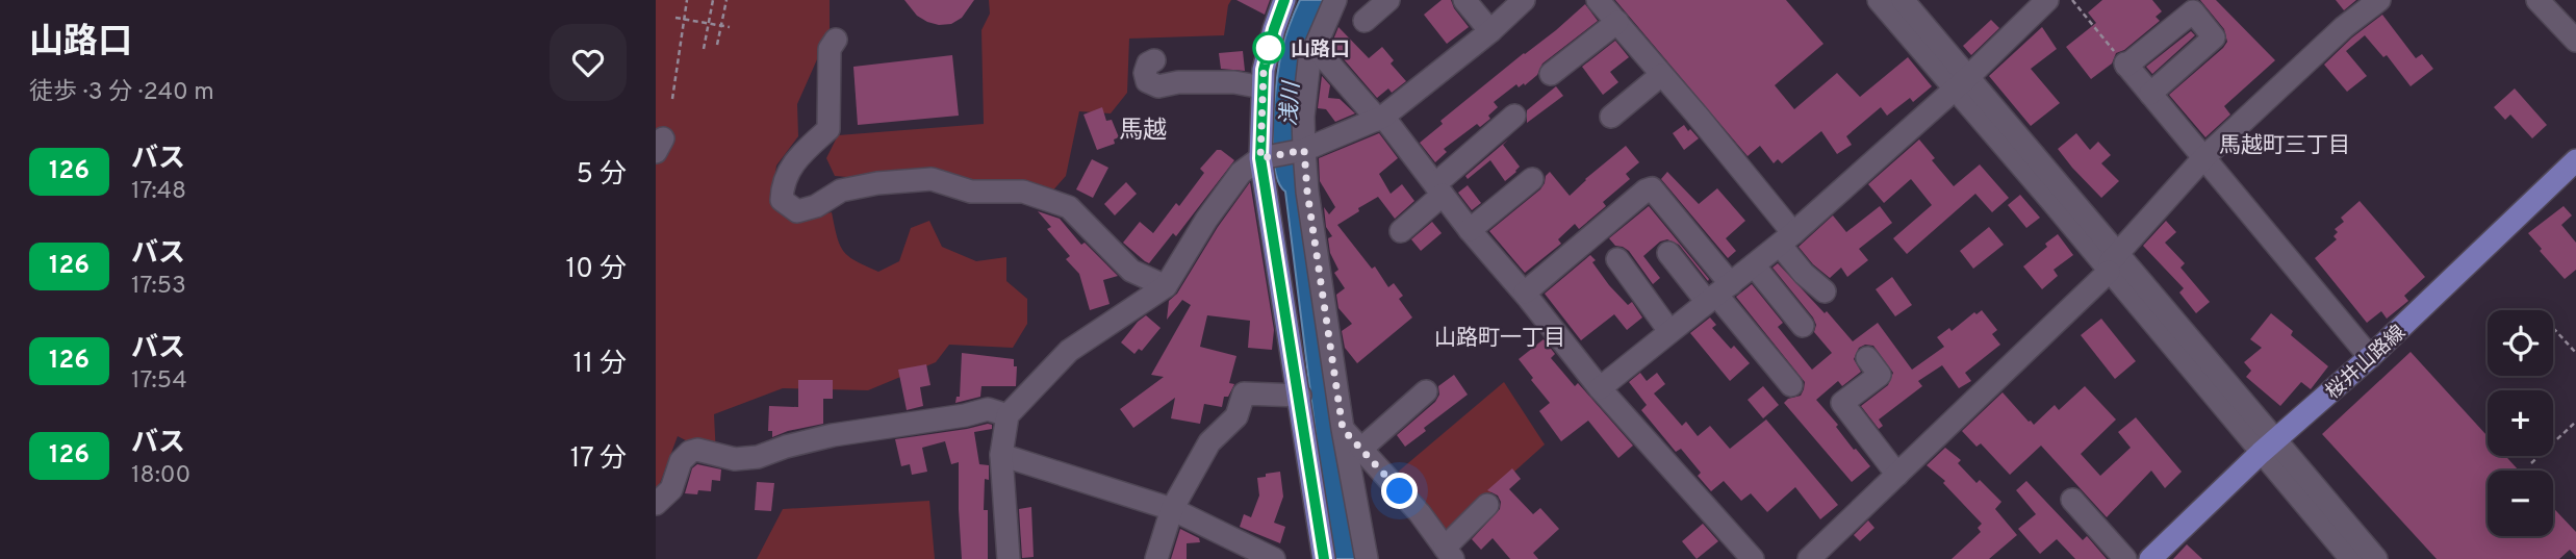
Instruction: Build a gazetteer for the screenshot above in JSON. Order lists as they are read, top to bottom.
{
  "streets": {
    "main road": ["桜井山路線"]
  },
  "districts": ["馬越", "馬越町三丁目", "山路町一丁目"],
  "water": ["浅川"],
  "places": ["山路口"],
  "lines": ["bus line 126"],
  "page": {
    "heading": ["山路口", "徒歩 · 3 分 · 240 m"],
    "list": [
      {
        "mark": "126",
        "name": "バス",
        "note": "17:48",
        "value": "5 分"
      },
      {
        "mark": "126",
        "name": "バス",
        "note": "17:53",
        "value": "10 分"
      },
      {
        "mark": "126",
        "name": "バス",
        "note": "17:54",
        "value": "11 分"
      },
      {
        "mark": "126",
        "name": "バス",
        "note": "18:00",
        "value": "17 分"
      }
    ],
    "map_buttons": ["+", "−"]
  }
}
